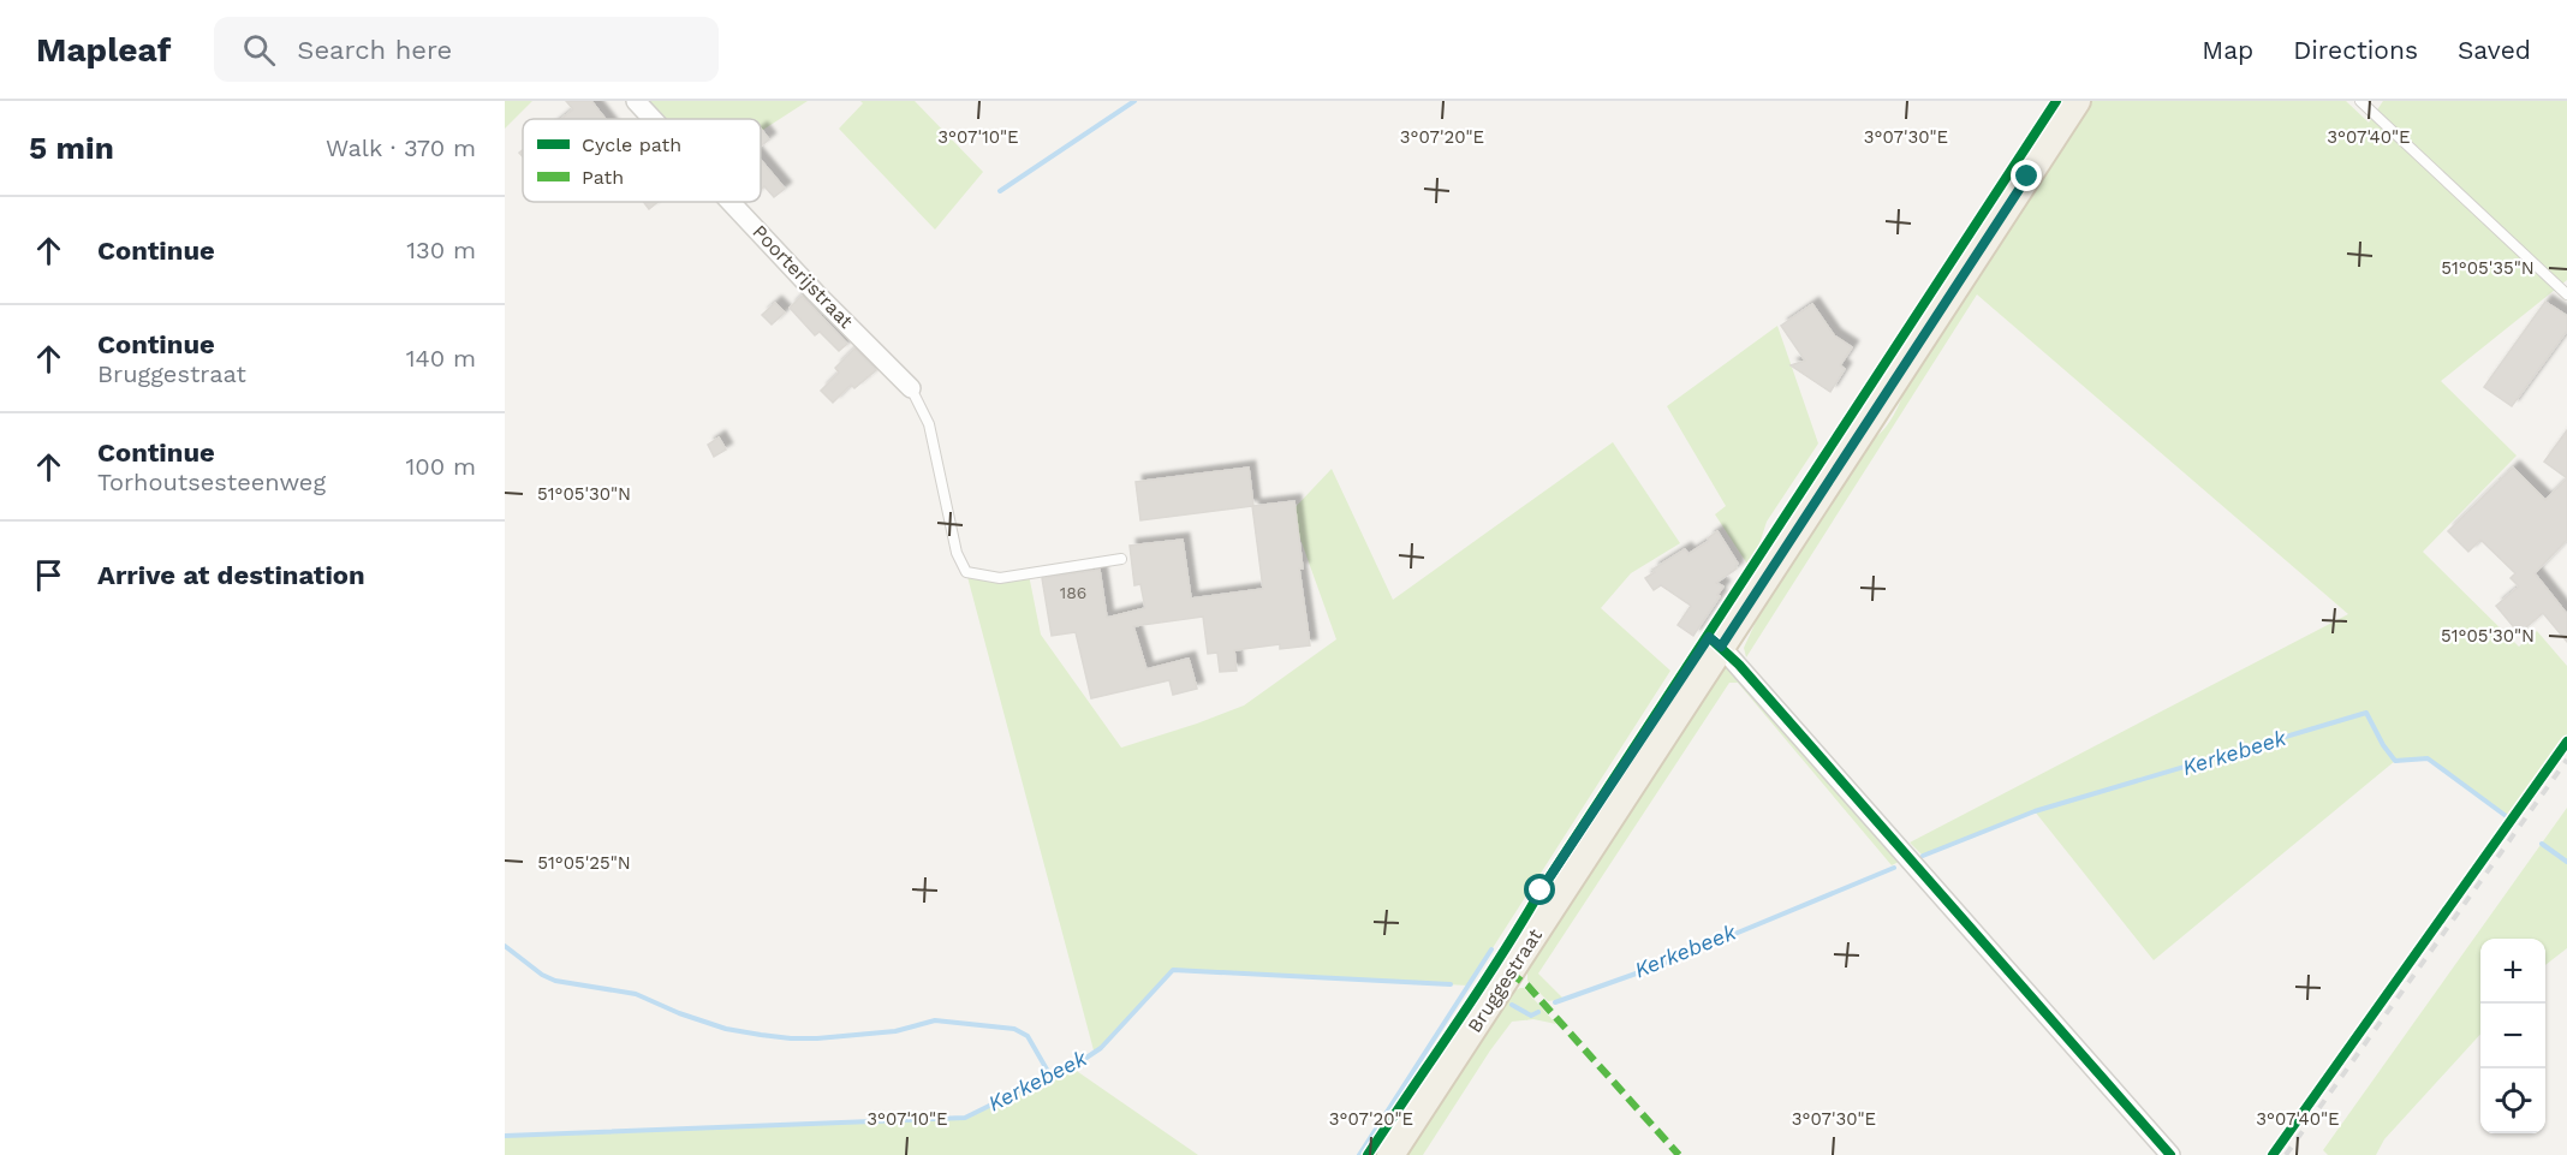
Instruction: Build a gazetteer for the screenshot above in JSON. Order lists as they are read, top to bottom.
{
  "streets": {
    "main road": ["Bruggestraat"],
    "street": ["Poorterijstraat"]
  },
  "water": ["Kerkebeek"],
  "house_numbers": ["186"],
  "legend": ["Cycle path", "Path"],
  "page": {
    "header": "Mapleaf",
    "search": "Search here",
    "nav": ["Map", "Directions", "Saved"],
    "heading": ["5 min", "Walk · 370 m"],
    "list": [
      ["Continue", "130 m"],
      ["Continue", "Bruggestraat", "140 m"],
      ["Continue", "Torhoutsesteenweg", "100 m"],
      "Arrive at destination"
    ],
    "map_buttons": ["+", "−"]
  },
  "coordinates": [
    "3°07'10\"E",
    "3°07'20\"E",
    "3°07'30\"E",
    "3°07'40\"E",
    "51°05'35\"N",
    "51°05'30\"N",
    "51°05'25\"N"
  ]
}
